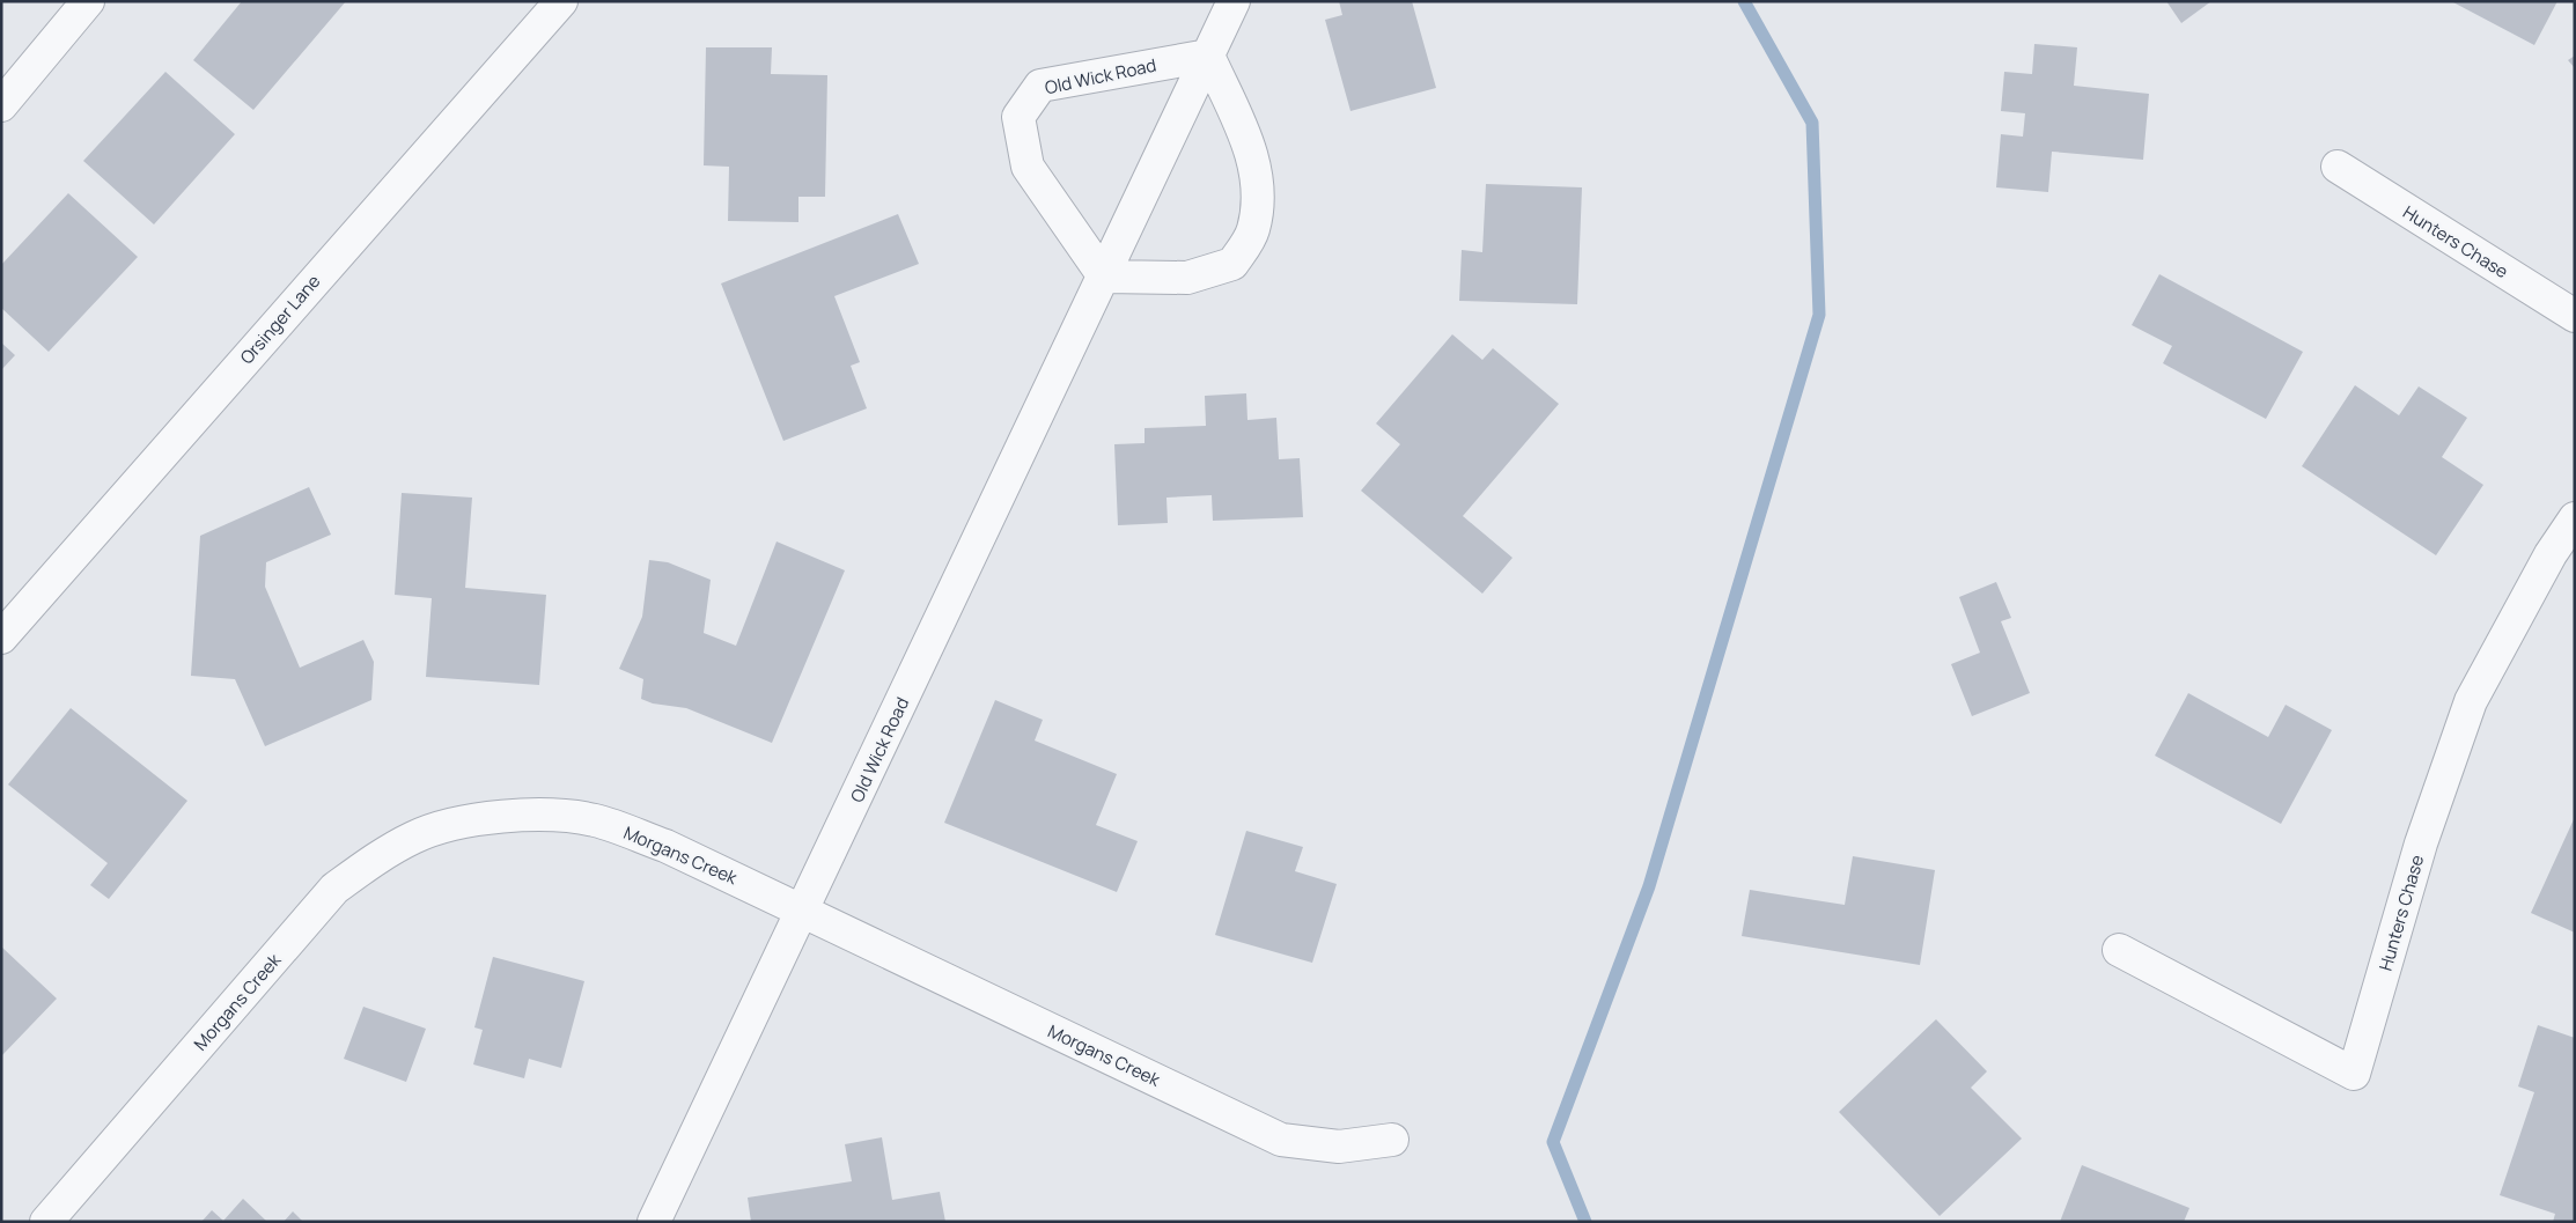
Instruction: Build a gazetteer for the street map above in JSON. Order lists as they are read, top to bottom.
{
  "streets": {
    "street": [
      "Old Wick Road",
      "Hunters Chase",
      "Orsinger Lane",
      "Morgans Creek"
    ]
  },
  "crossings": [
    ["Old Wick Road", "Morgans Creek"]
  ]
}
